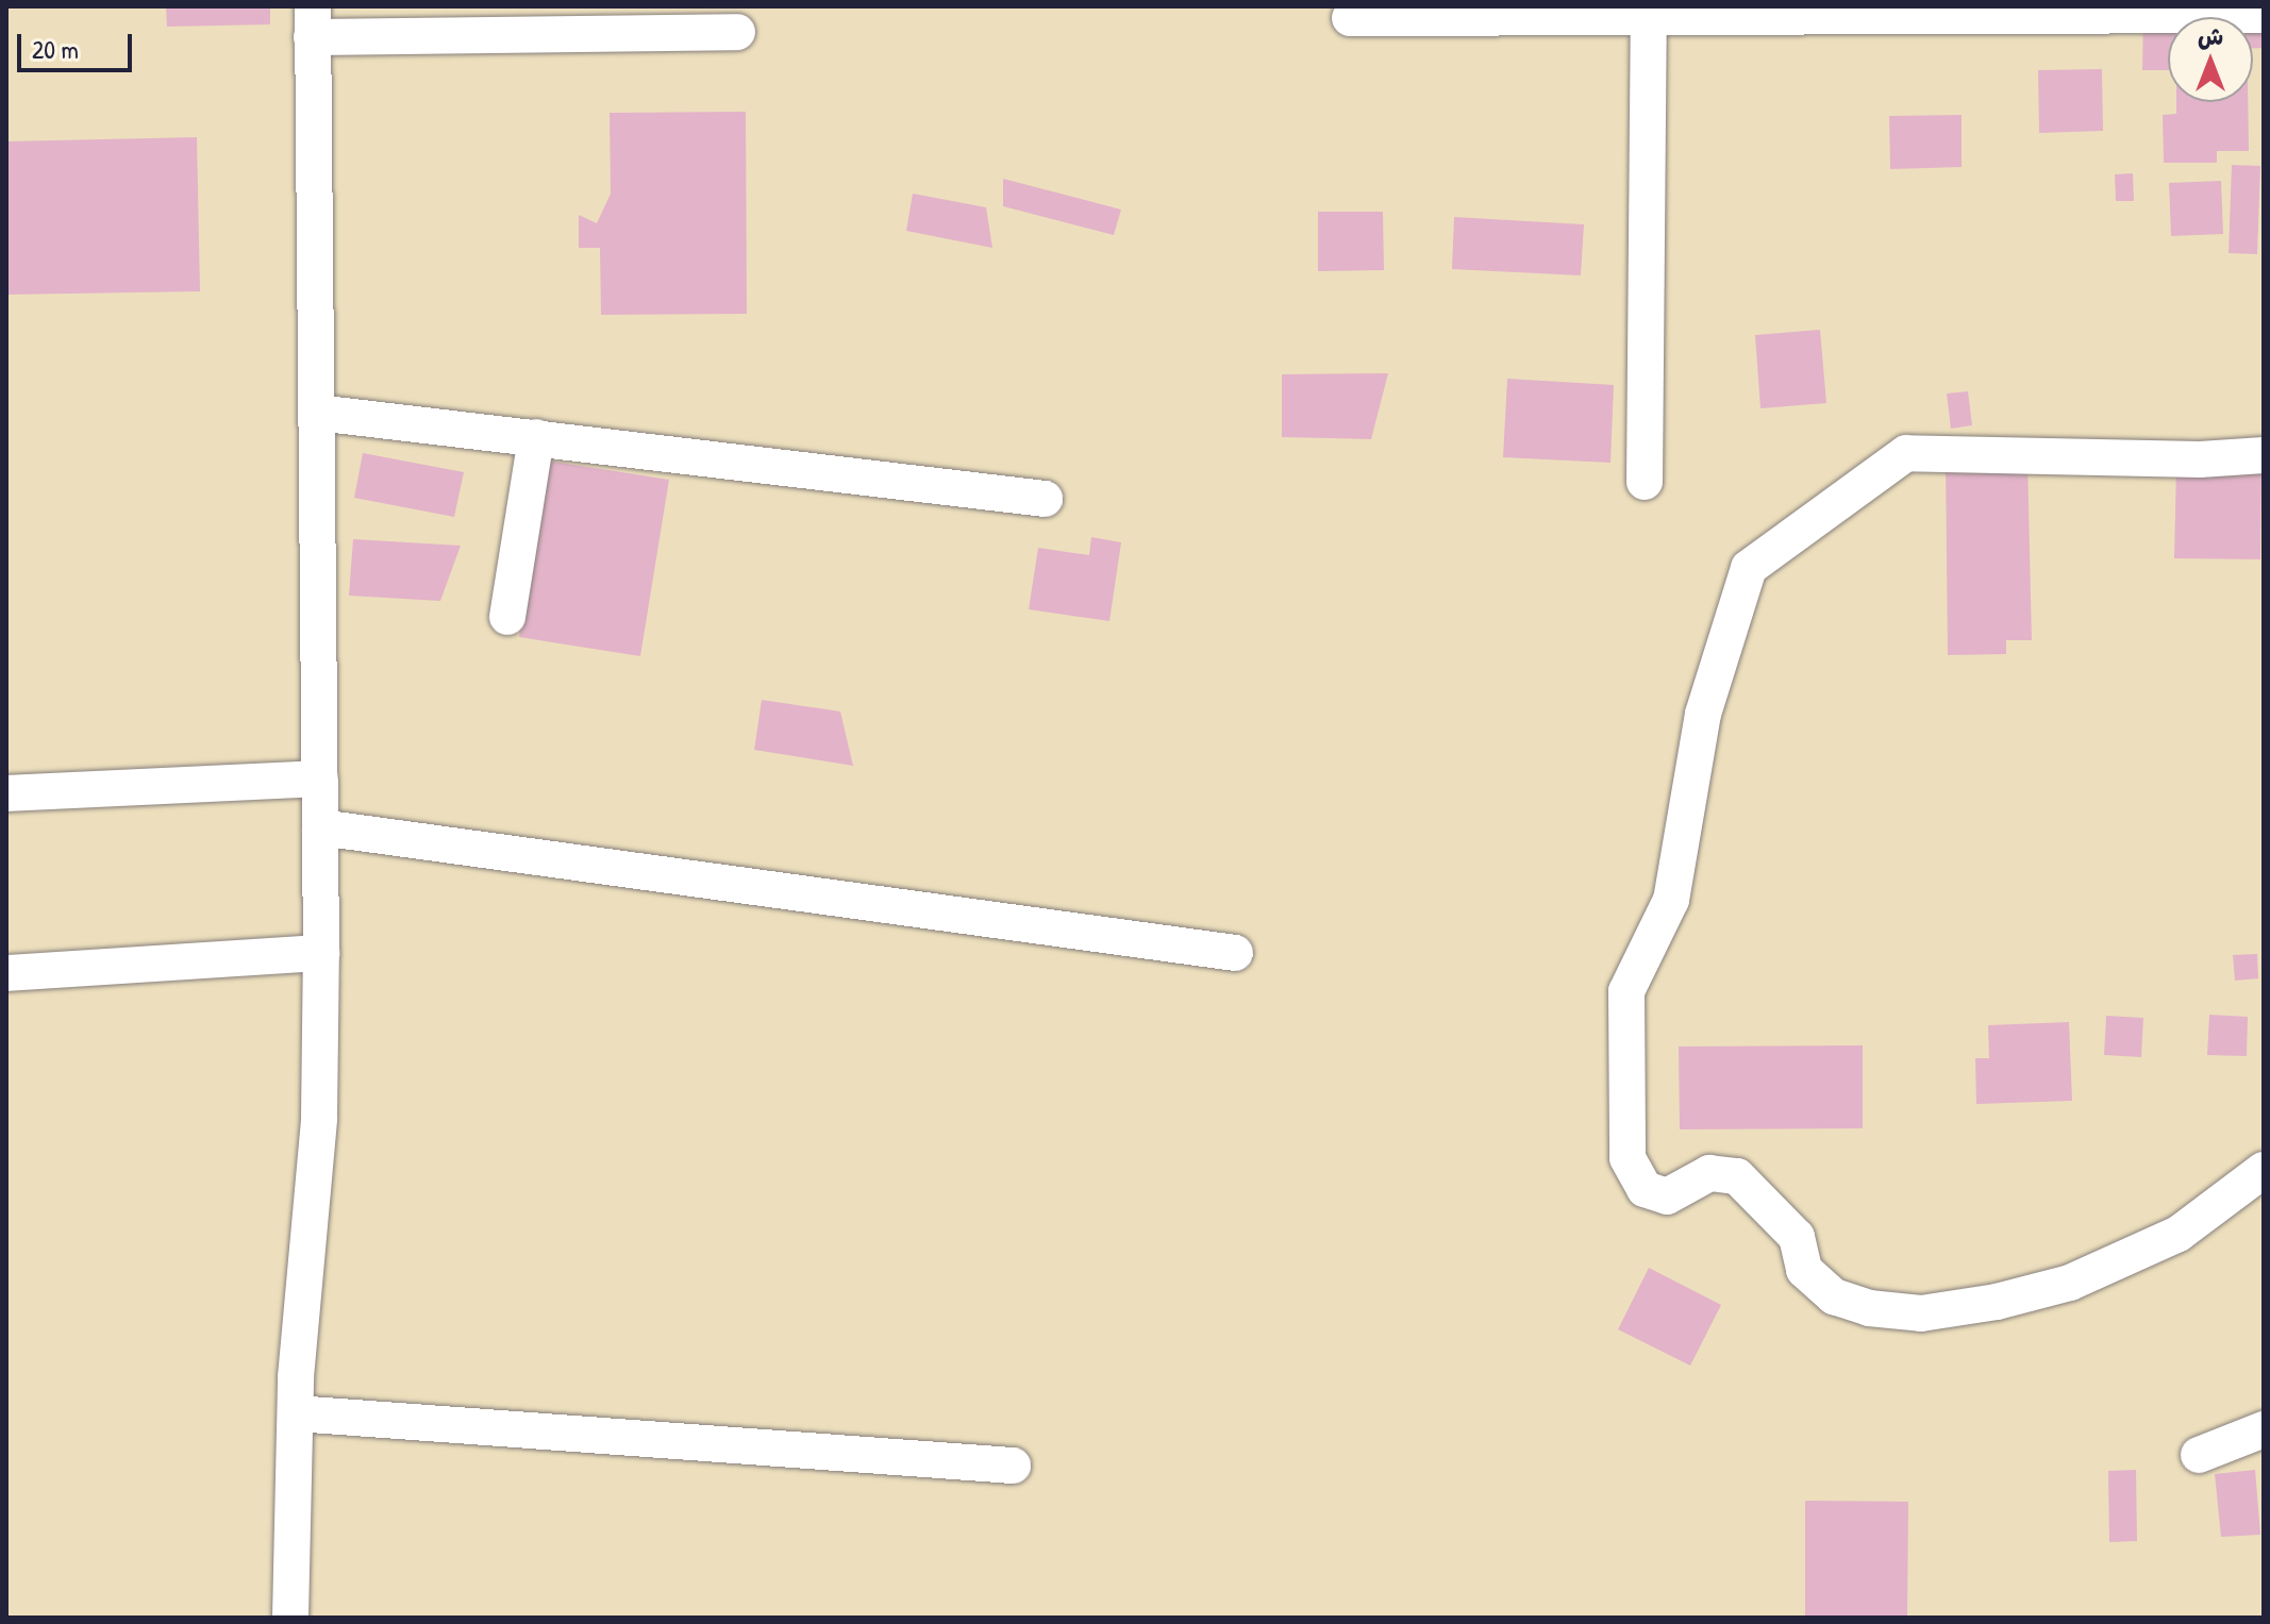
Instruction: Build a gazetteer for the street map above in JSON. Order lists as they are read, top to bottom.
{
  "scale_bar": "20 m",
  "north": "top"
}
